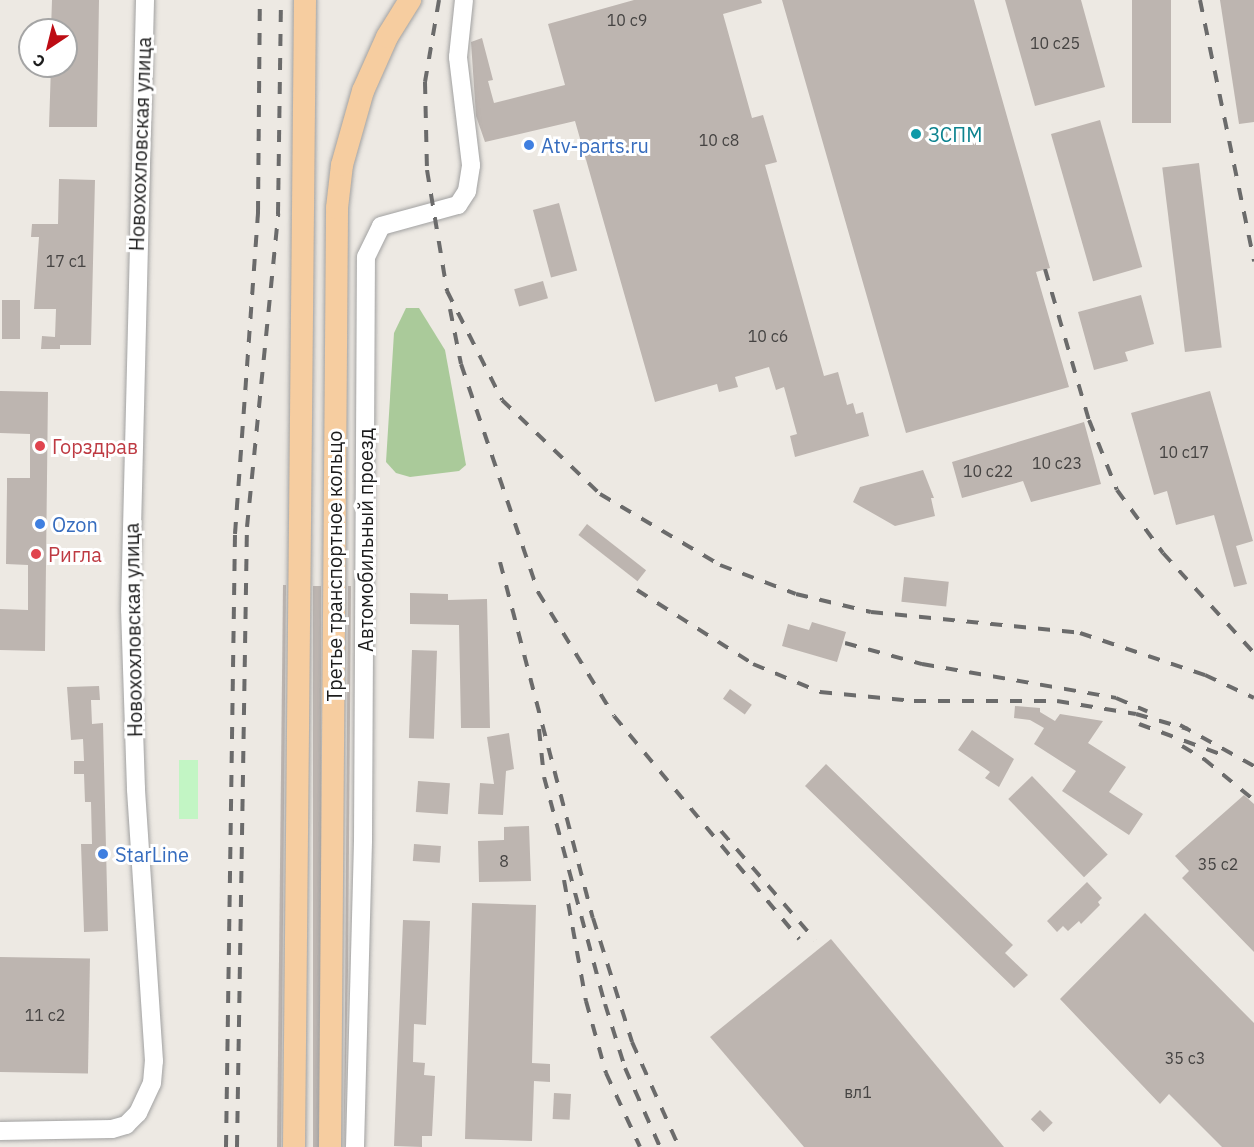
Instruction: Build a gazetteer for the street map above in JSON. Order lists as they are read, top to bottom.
{
  "streets": {
    "main road": ["Третье транспортное кольцо"],
    "street": ["Новохохловская улица", "Автомобильный проезд"]
  },
  "places": [
    "ЗСПМ",
    "Atv-parts.ru",
    "Горздрав",
    "Ozon",
    "Ригла",
    "StarLine"
  ],
  "house_numbers": [
    "10 с9",
    "10 с25",
    "10 с8",
    "17 с1",
    "10 с6",
    "10 с17",
    "10 с23",
    "10 с22",
    "8",
    "35 с2",
    "11 с2",
    "35 с3",
    "вл1"
  ],
  "north": "bottom left"
}
